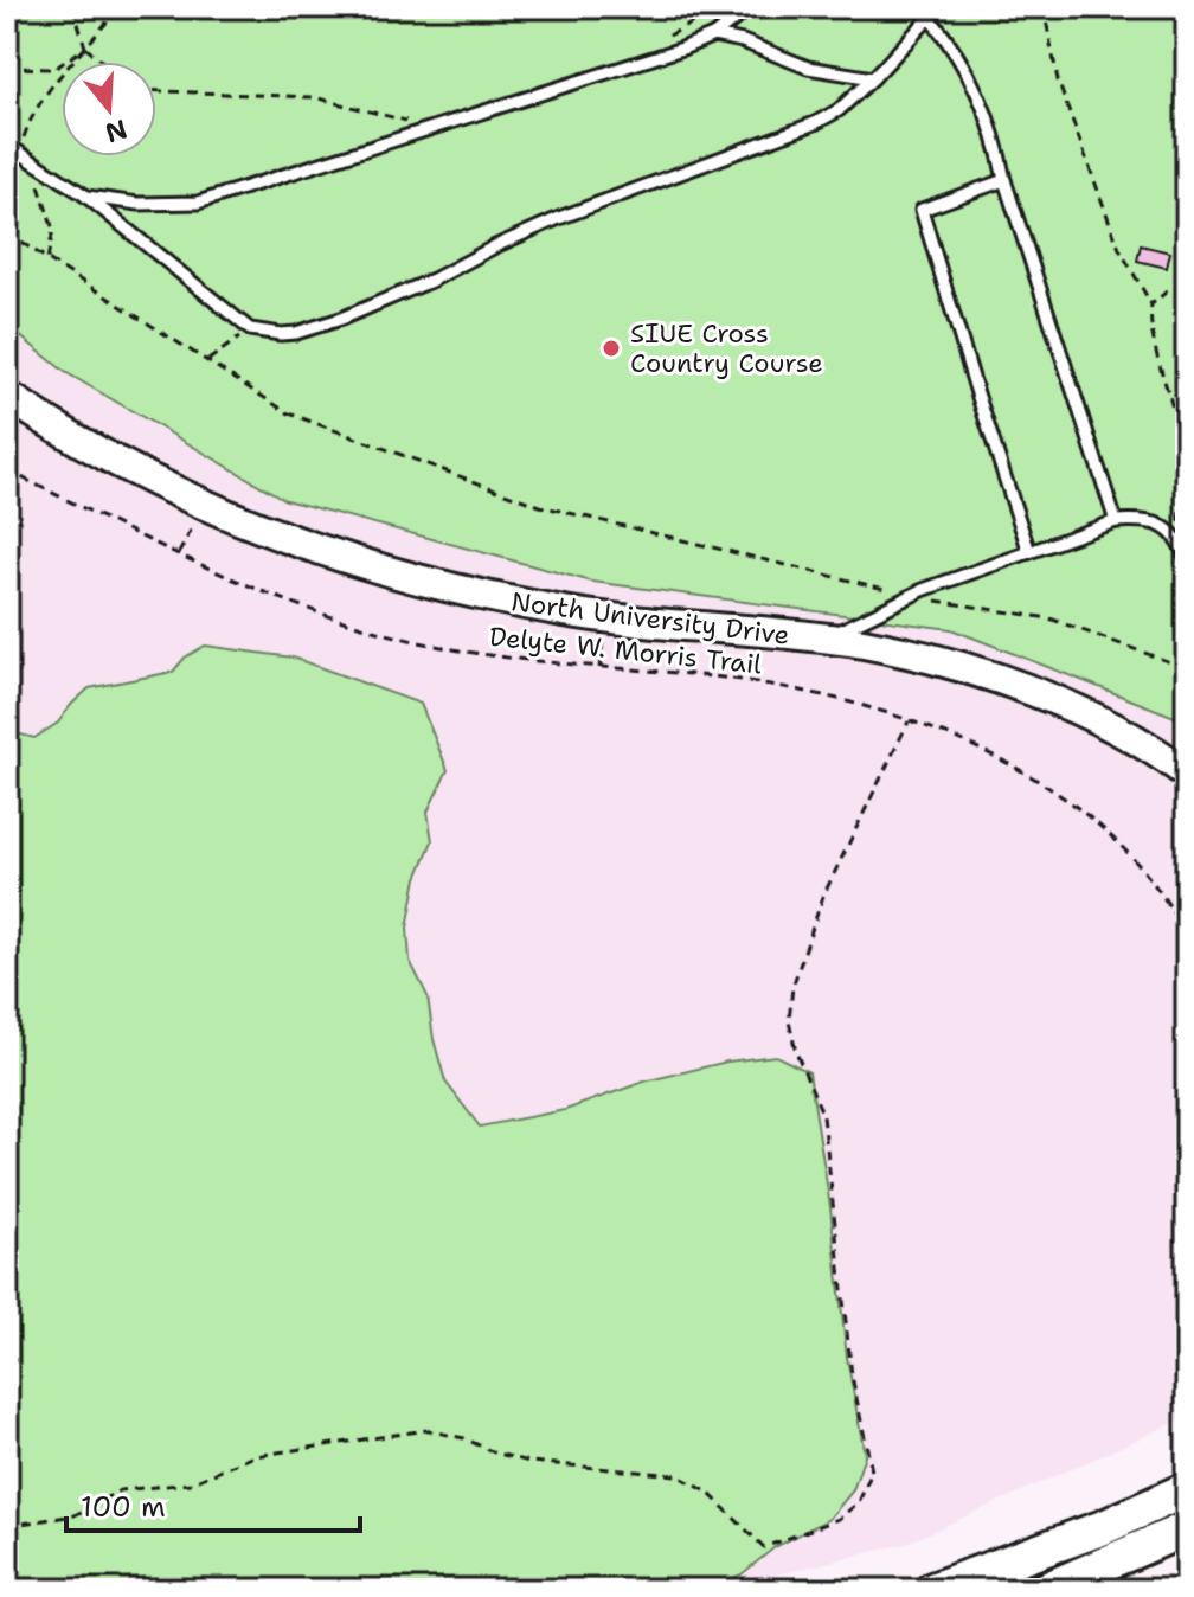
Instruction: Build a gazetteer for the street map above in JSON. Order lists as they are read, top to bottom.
{
  "streets": {
    "main road": ["North University Drive"],
    "path": ["Delyte W. Morris Trail"]
  },
  "places": ["SIUE Cross Country Course"],
  "scale_bar": "100 m",
  "north": "bottom"
}
